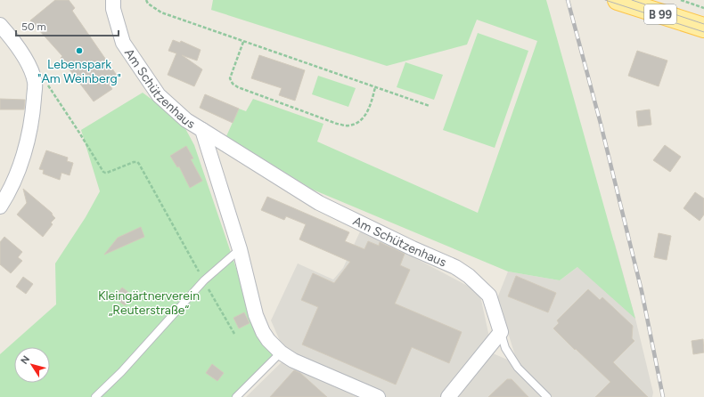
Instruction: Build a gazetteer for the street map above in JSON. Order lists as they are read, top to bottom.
{
  "streets": {
    "main road": ["B 99"],
    "street": ["Am Schützenhaus"]
  },
  "parks": ["Kleingärtnerverein „Reuterstraße“"],
  "places": ["Lebenspark \"Am Weinberg\""],
  "scale_bar": "50 m",
  "north": "top left"
}
